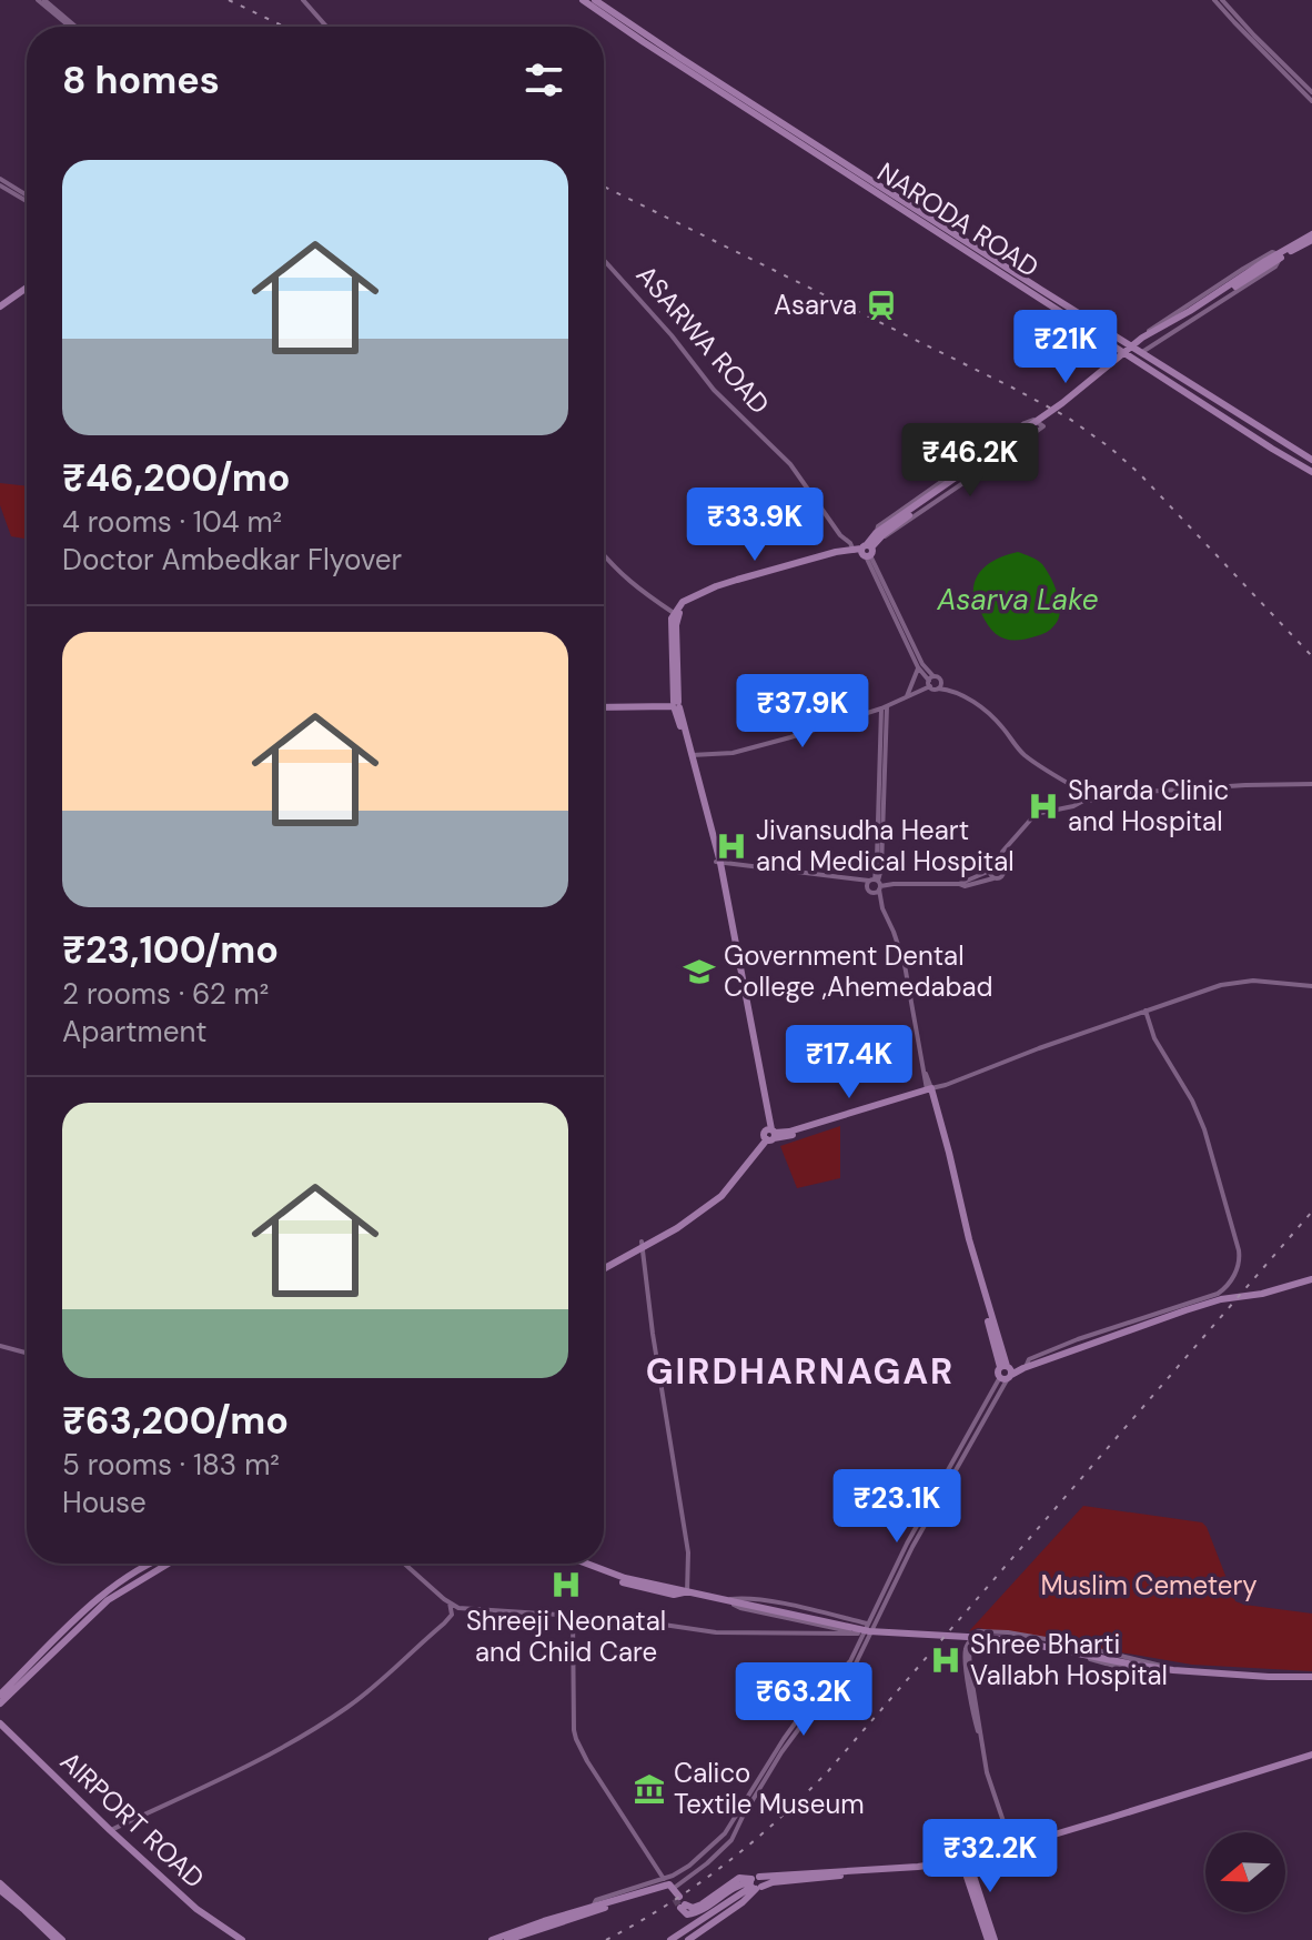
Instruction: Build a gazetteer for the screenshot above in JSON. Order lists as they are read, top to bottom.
{
  "streets": {
    "main road": ["NARODA ROAD", "AIRPORT ROAD"],
    "street": ["ASARWA ROAD"]
  },
  "districts": ["GIRDHARNAGAR"],
  "water": ["Asarva Lake"],
  "parks": ["Muslim Cemetery"],
  "places": {
    "station": ["Asarva"],
    "hospital": [
      "Sharda Clinic and Hospital",
      "Jivansudha Heart and Medical Hospital",
      "Shreeji Neonatal and Child Care",
      "Shree Bharti Vallabh Hospital"
    ],
    "school or university": ["Government Dental College ,Ahemedabad"],
    "museum": ["Calico Textile Museum"]
  },
  "north": "left",
  "page": {
    "heading": "8 homes",
    "list": [
      {
        "name": "₹46,200/mo",
        "note": "4 rooms · 104 m² · Doctor Ambedkar Flyover"
      },
      {
        "name": "₹23,100/mo",
        "note": "2 rooms · 62 m² · Apartment"
      },
      {
        "name": "₹63,200/mo",
        "note": "5 rooms · 183 m² · House"
      }
    ],
    "price": [
      "₹21K",
      "₹46.2K",
      "₹33.9K",
      "₹37.9K",
      "₹17.4K",
      "₹23.1K",
      "₹63.2K",
      "₹32.2K"
    ]
  }
}
